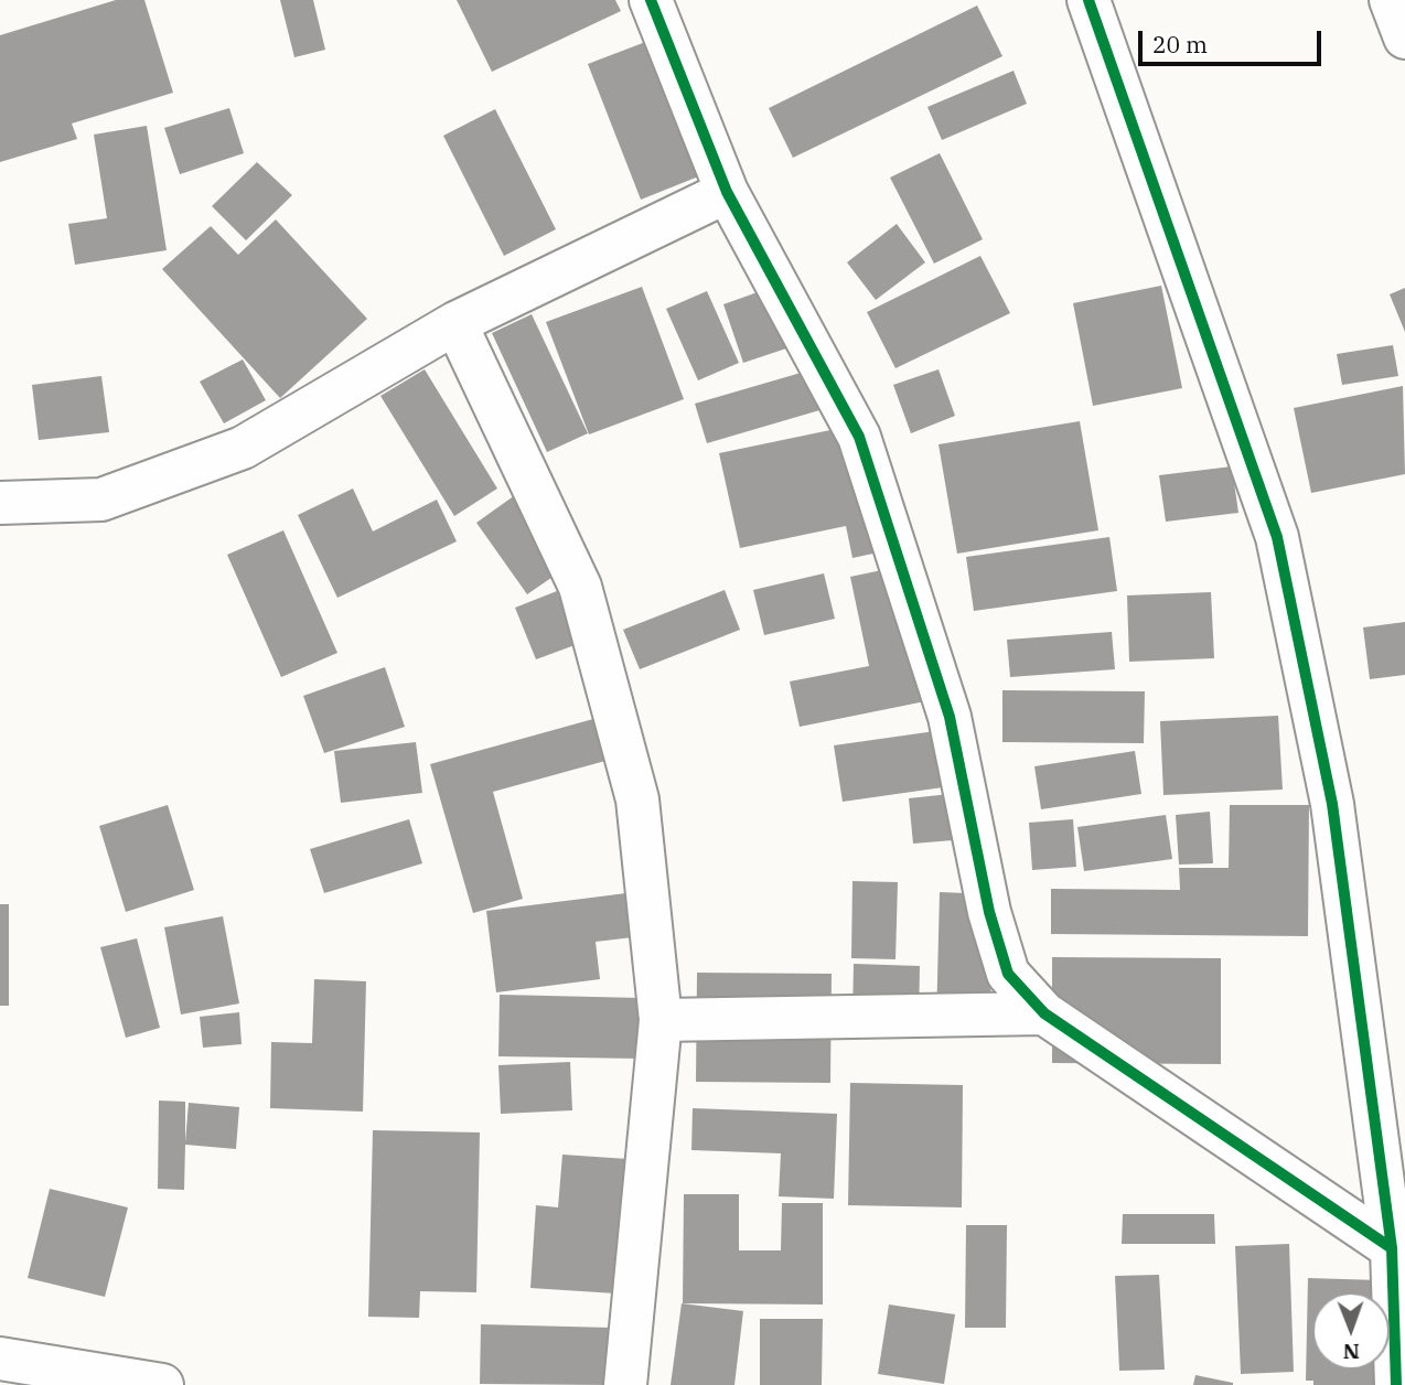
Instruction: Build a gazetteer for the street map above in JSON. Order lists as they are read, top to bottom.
{
  "scale_bar": "20 m",
  "north": "bottom"
}
